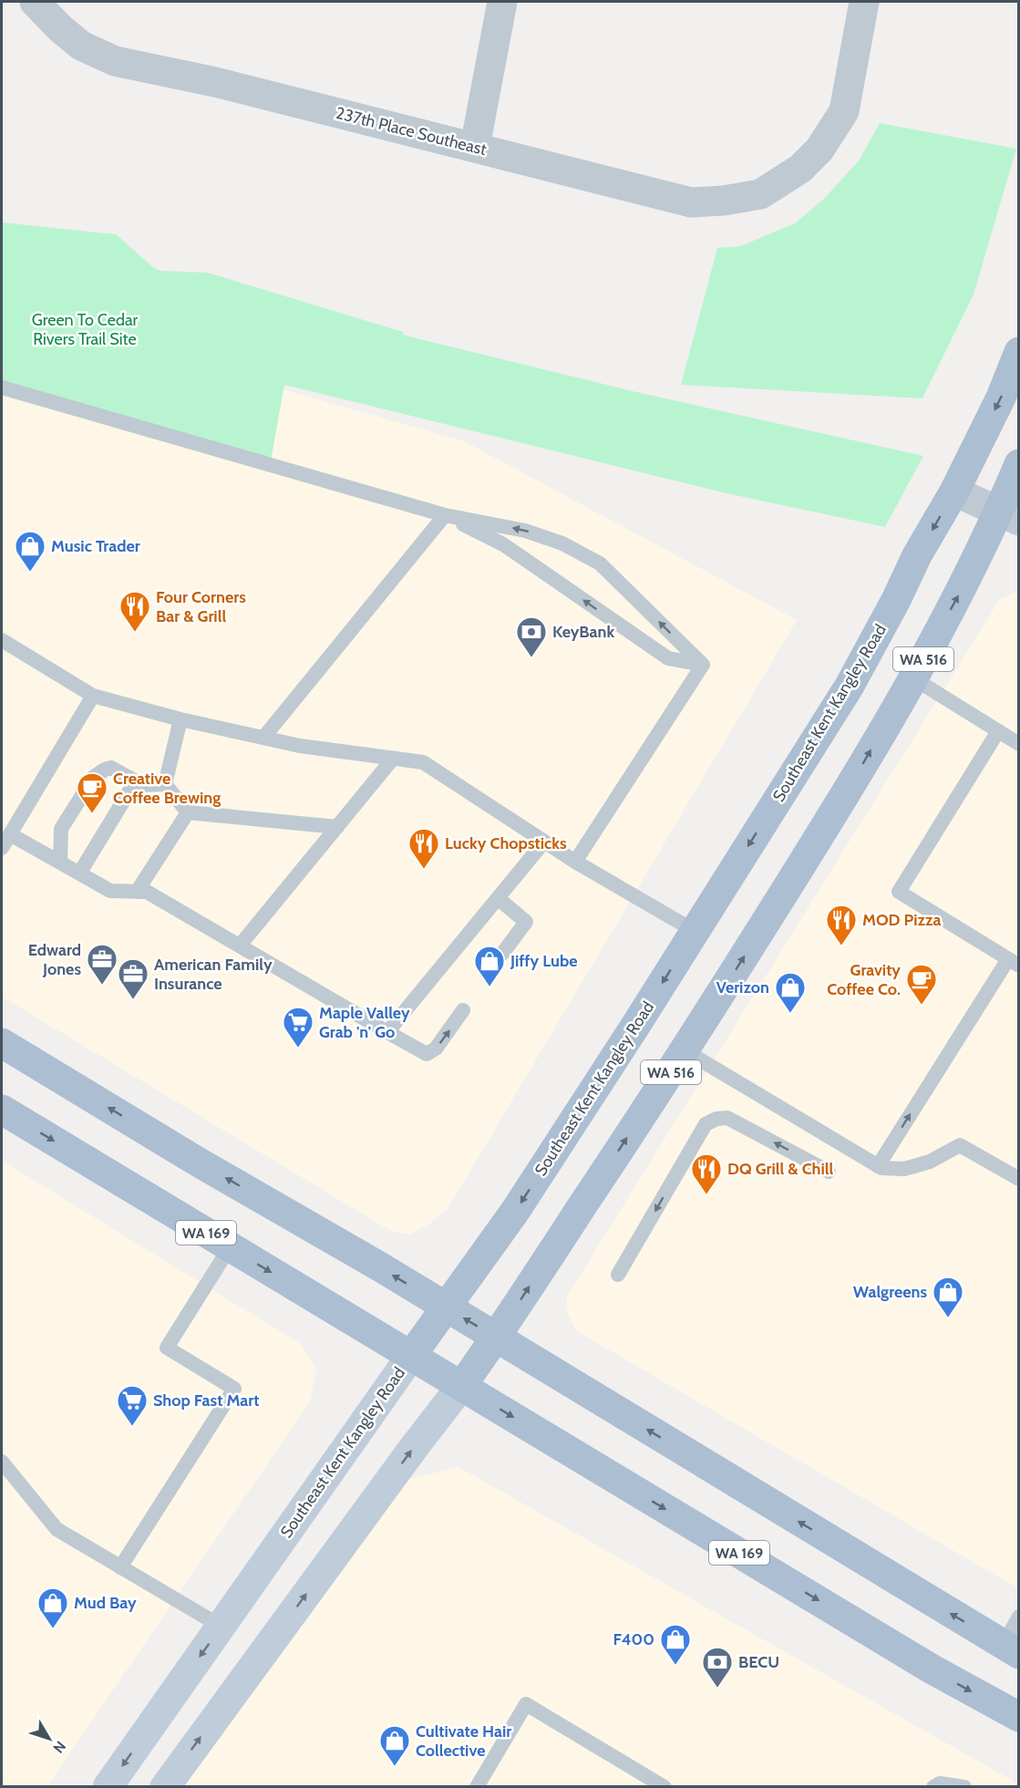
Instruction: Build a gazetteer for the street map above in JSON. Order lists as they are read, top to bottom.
{
  "streets": {
    "main road": ["WA 516", "Southeast Kent Kangley Road", "WA 169"],
    "street": ["237th Place Southeast"]
  },
  "crossings": [
    ["WA 516", "WA 169"],
    ["Southeast Kent Kangley Road", "WA 169"]
  ],
  "parks": ["Green To Cedar Rivers Trail Site"],
  "places": {
    "shop": [
      "Music Trader",
      "Jiffy Lube",
      "Verizon",
      "Walgreens",
      "Mud Bay",
      "F400",
      "Cultivate Hair Collective"
    ],
    "restaurant": [
      "Four Corners Bar & Grill",
      "Lucky Chopsticks",
      "MOD Pizza",
      "DQ Grill & Chill"
    ],
    "bank": ["KeyBank", "BECU"],
    "cafe": ["Creative Coffee Brewing", "Gravity Coffee Co."],
    "office": ["Edward Jones", "American Family Insurance"],
    "supermarket": ["Maple Valley Grab 'n' Go", "Shop Fast Mart"]
  },
  "north": "bottom right"
}
